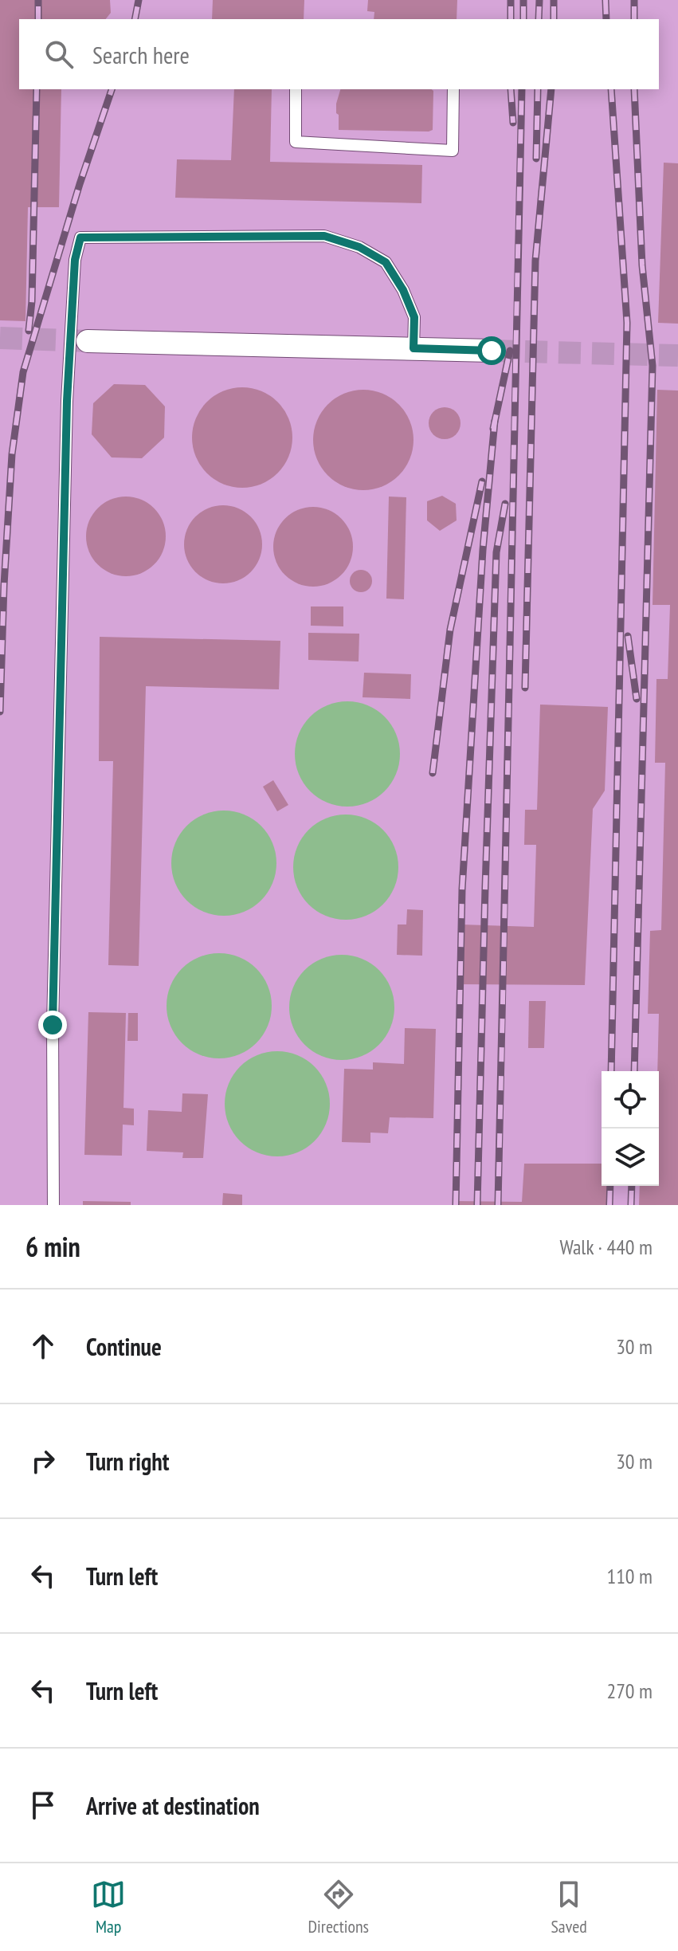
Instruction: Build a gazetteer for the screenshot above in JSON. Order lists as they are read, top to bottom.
{
  "page": {
    "search": "Search here",
    "heading": ["6 min", "Walk · 440 m"],
    "list": [
      ["Continue", "30 m"],
      ["Turn right", "30 m"],
      ["Turn left", "110 m"],
      ["Turn left", "270 m"],
      "Arrive at destination"
    ],
    "nav": ["Map", "Directions", "Saved"]
  }
}
